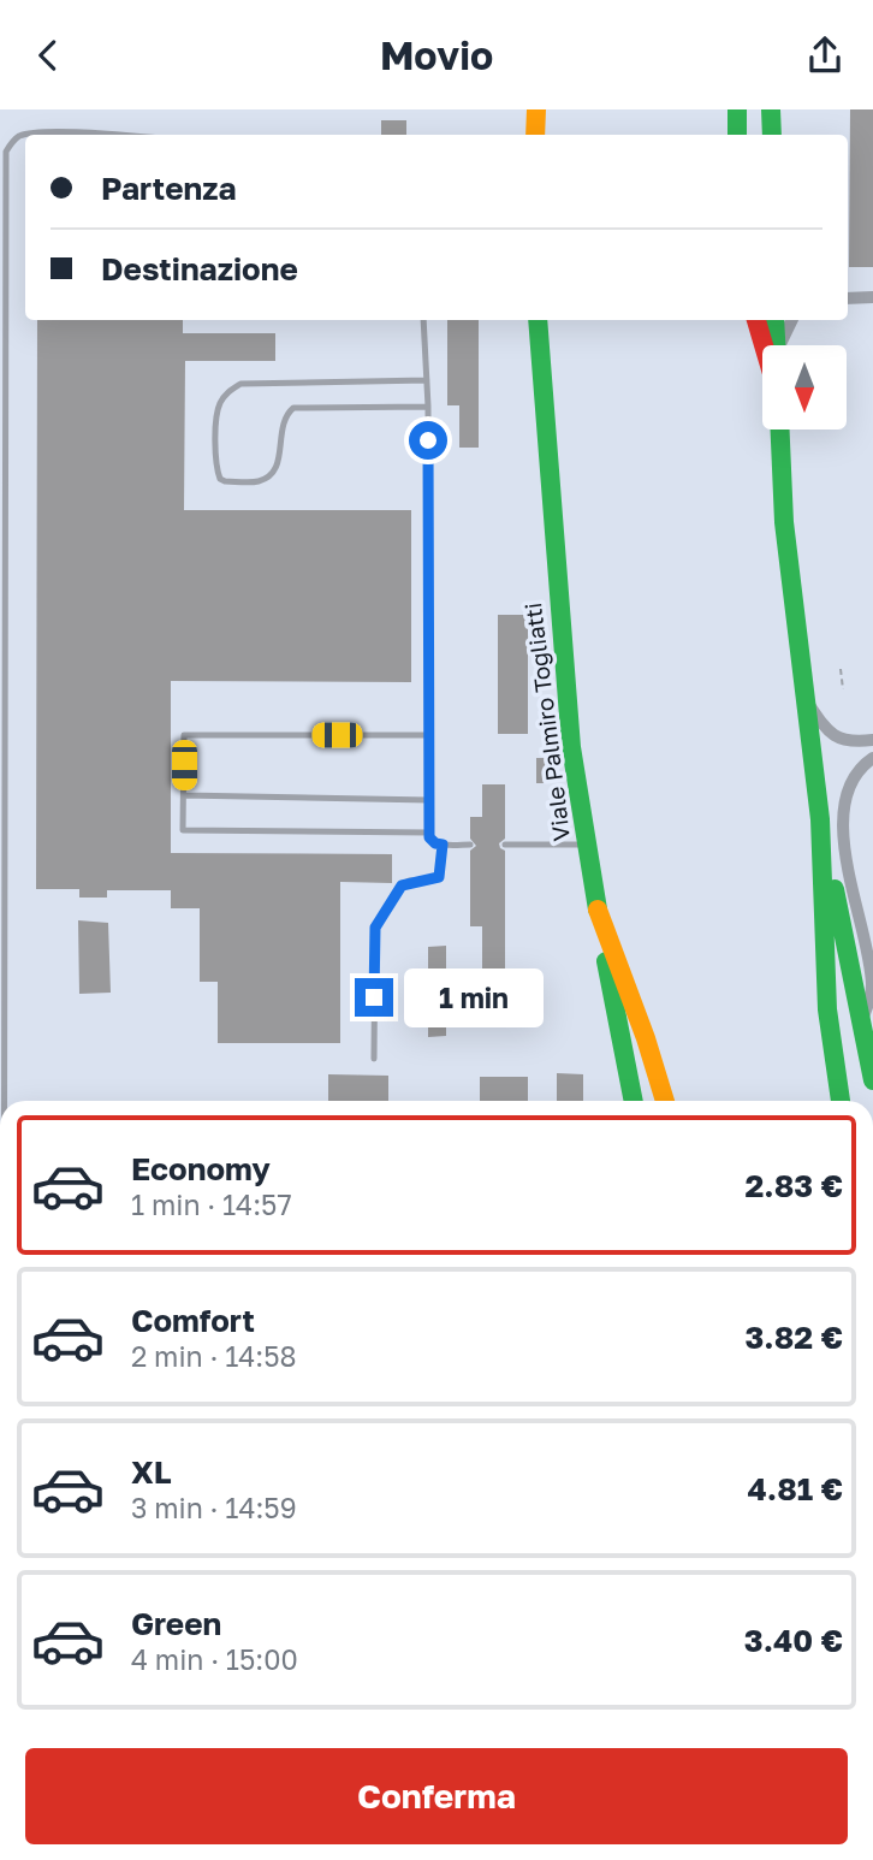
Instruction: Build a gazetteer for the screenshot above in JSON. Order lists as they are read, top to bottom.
{
  "streets": {
    "main road": ["Viale Palmiro Togliatti"]
  },
  "north": "bottom",
  "page": {
    "header": "Movio",
    "banner": ["Partenza", "Destinazione"],
    "bubble": "1 min",
    "list": [
      {
        "name": "Economy",
        "note": "1 min · 14:57",
        "value": "2.83 €"
      },
      {
        "name": "Comfort",
        "note": "2 min · 14:58",
        "value": "3.82 €"
      },
      {
        "name": "XL",
        "note": "3 min · 14:59",
        "value": "4.81 €"
      },
      {
        "name": "Green",
        "note": "4 min · 15:00",
        "value": "3.40 €"
      }
    ],
    "buttons": "Conferma"
  }
}
